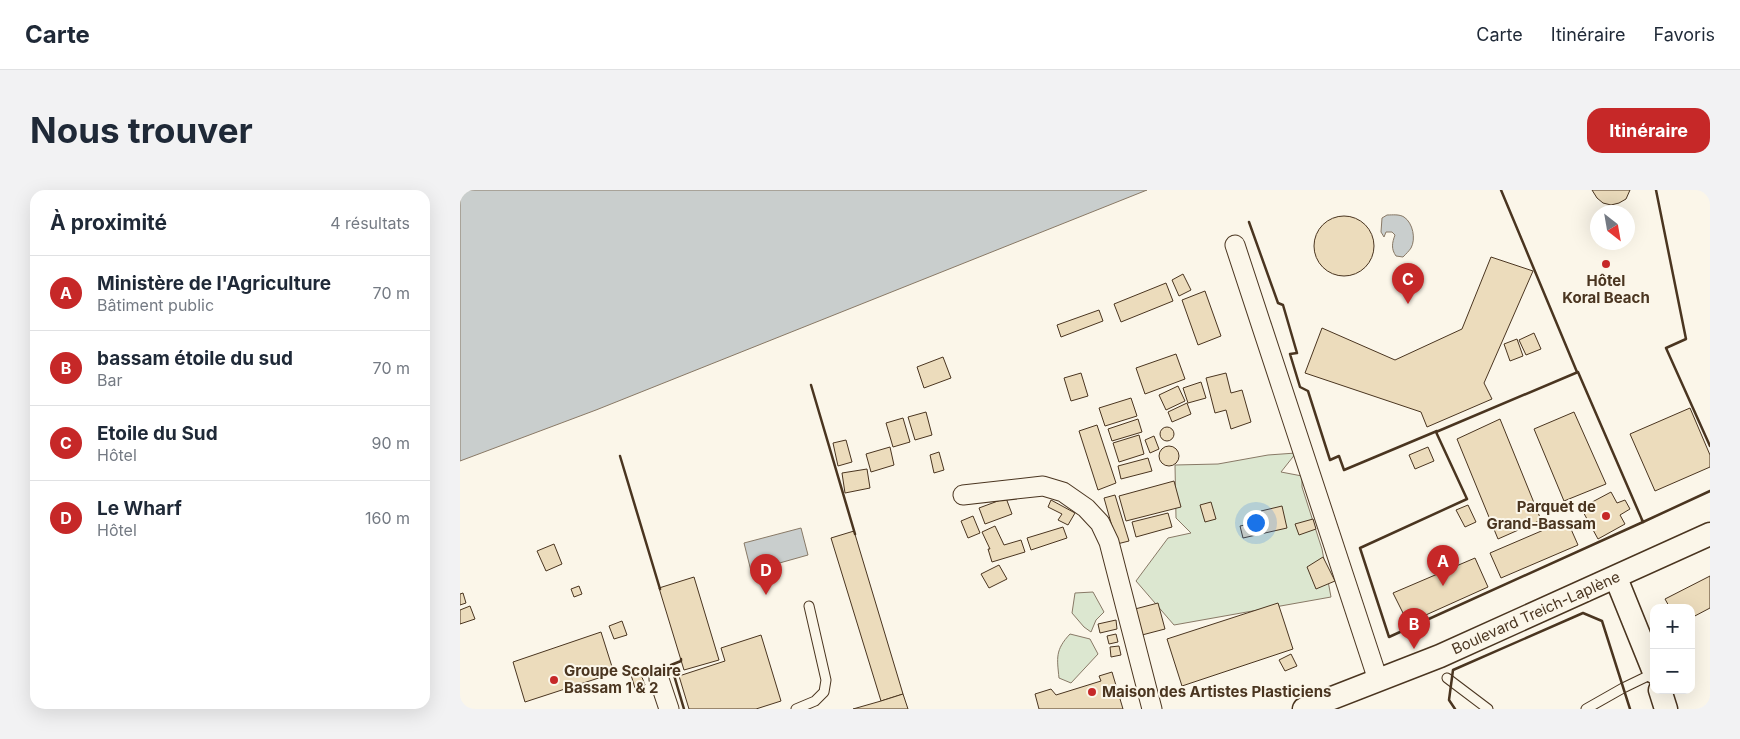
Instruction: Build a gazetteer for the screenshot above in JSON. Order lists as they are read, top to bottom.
{
  "streets": {
    "street": ["Boulevard Treich-Laplène"]
  },
  "places": [
    "Hôtel Koral Beach",
    "Parquet de Grand-Bassam",
    "Groupe Scolaire Bassam 1 & 2",
    "Maison des Artistes Plasticiens"
  ],
  "north": "bottom right",
  "page": {
    "header": "Carte",
    "nav": ["Carte", "Itinéraire", "Favoris"],
    "buttons": "Itinéraire",
    "title": "Nous trouver",
    "heading": ["À proximité", "4 résultats"],
    "list": [
      {
        "mark": "A",
        "name": "Ministère de l'Agriculture",
        "note": "Bâtiment public",
        "value": "70 m"
      },
      {
        "mark": "B",
        "name": "bassam étoile du sud",
        "note": "Bar",
        "value": "70 m"
      },
      {
        "mark": "C",
        "name": "Etoile du Sud",
        "note": "Hôtel",
        "value": "90 m"
      },
      {
        "mark": "D",
        "name": "Le Wharf",
        "note": "Hôtel",
        "value": "160 m"
      }
    ],
    "pins": [
      "C",
      "A",
      "D",
      "B"
    ],
    "map_buttons": ["+", "−"]
  }
}
